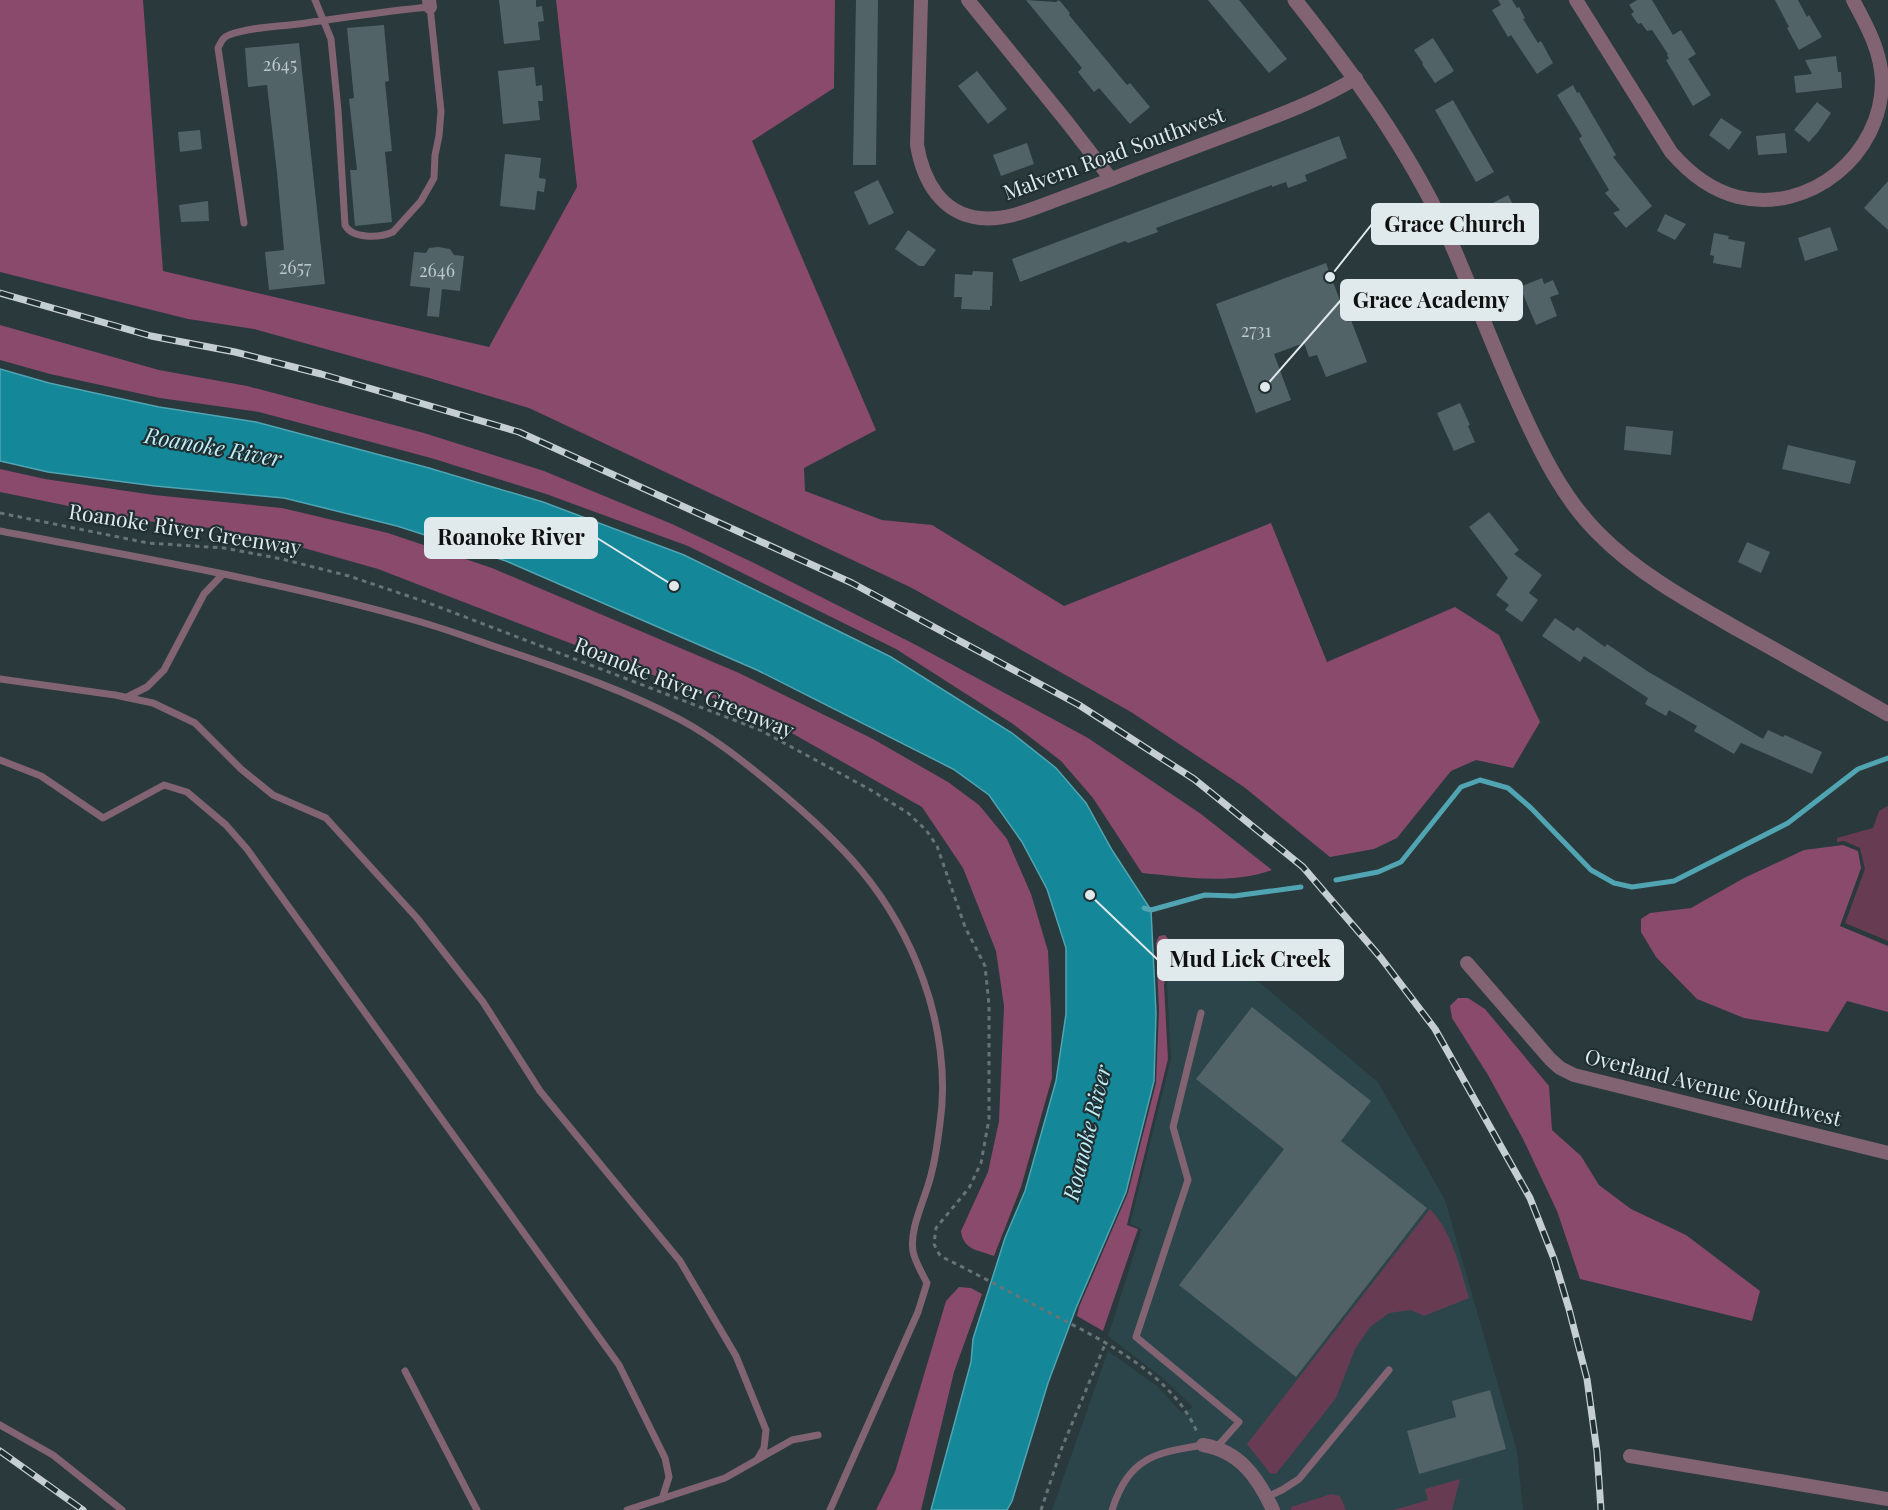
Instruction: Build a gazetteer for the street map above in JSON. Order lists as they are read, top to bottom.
{
  "streets": {
    "street": ["Malvern Road Southwest", "Overland Avenue Southwest"],
    "path": ["Roanoke River Greenway"]
  },
  "water": ["Roanoke River"],
  "places": [
    "Grace Church",
    "Grace Academy",
    "Roanoke River",
    "Mud Lick Creek"
  ],
  "house_numbers": [
    "2645",
    "2657",
    "2646",
    "2731"
  ]
}
